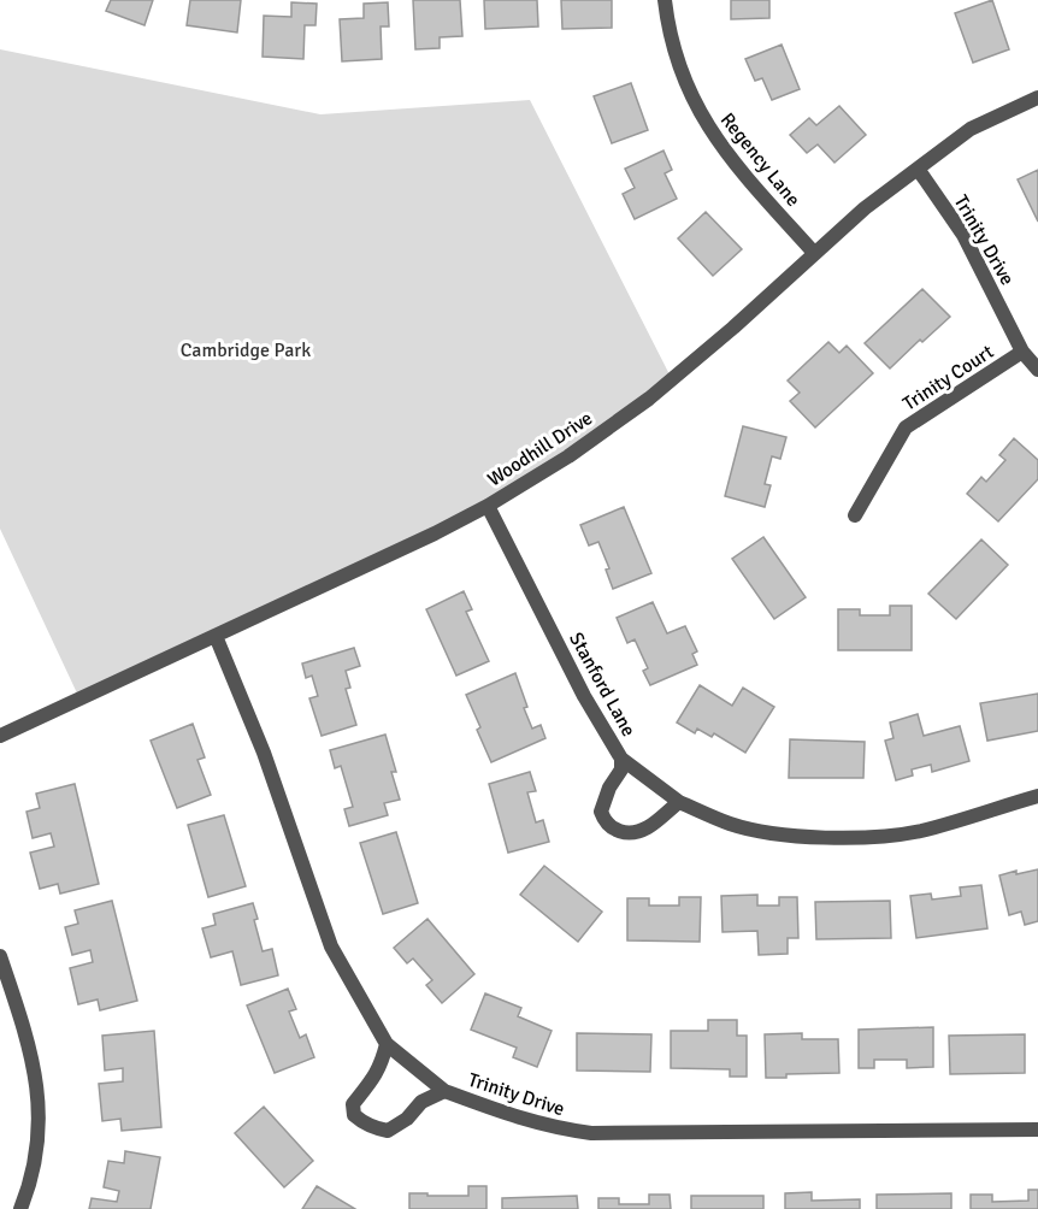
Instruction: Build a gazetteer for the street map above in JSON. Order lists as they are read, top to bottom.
{
  "streets": {
    "street": [
      "Regency Lane",
      "Trinity Drive",
      "Trinity Court",
      "Woodhill Drive",
      "Stanford Lane"
    ]
  },
  "crossings": [
    ["Regency Lane", "Woodhill Drive"],
    ["Trinity Drive", "Trinity Court"],
    ["Trinity Drive", "Woodhill Drive"],
    ["Woodhill Drive", "Stanford Lane"]
  ],
  "parks": ["Cambridge Park"]
}
